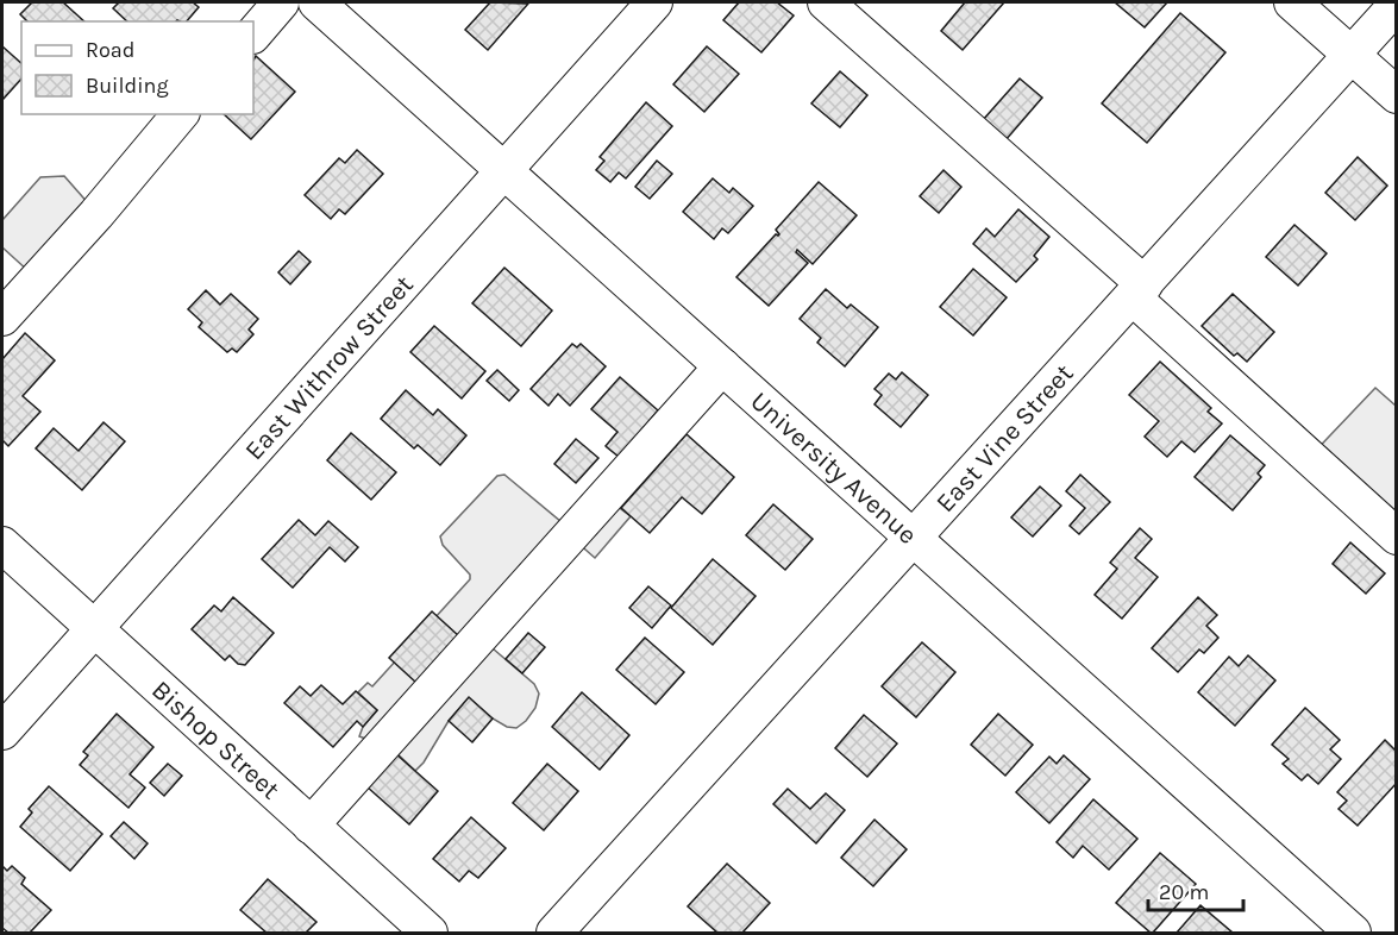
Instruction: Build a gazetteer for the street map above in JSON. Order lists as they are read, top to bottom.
{
  "streets": {
    "street": [
      "East Withrow Street",
      "East Vine Street",
      "University Avenue",
      "Bishop Street"
    ]
  },
  "crossings": [
    ["East Withrow Street", "University Avenue"],
    ["East Withrow Street", "Bishop Street"],
    ["East Vine Street", "University Avenue"]
  ],
  "legend": ["Road", "Building"],
  "scale_bar": "20 m"
}
